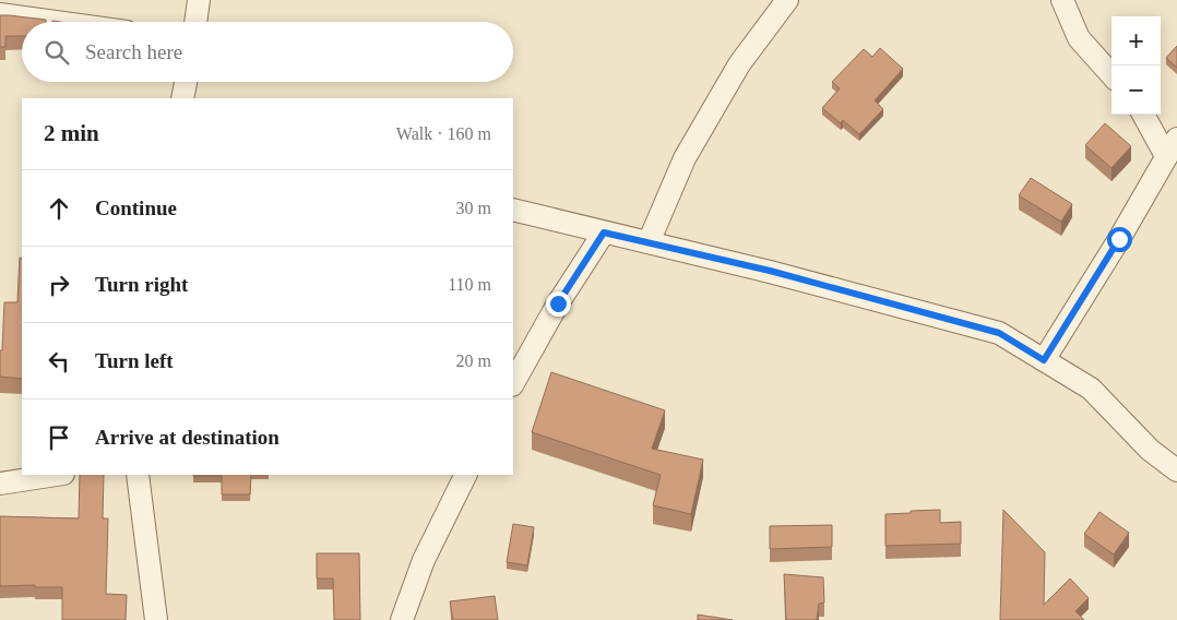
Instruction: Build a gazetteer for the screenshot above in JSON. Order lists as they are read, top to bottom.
{
  "page": {
    "map_buttons": ["+", "−"],
    "search": "Search here",
    "heading": ["2 min", "Walk · 160 m"],
    "list": [
      ["Continue", "30 m"],
      ["Turn right", "110 m"],
      ["Turn left", "20 m"],
      "Arrive at destination"
    ]
  }
}
